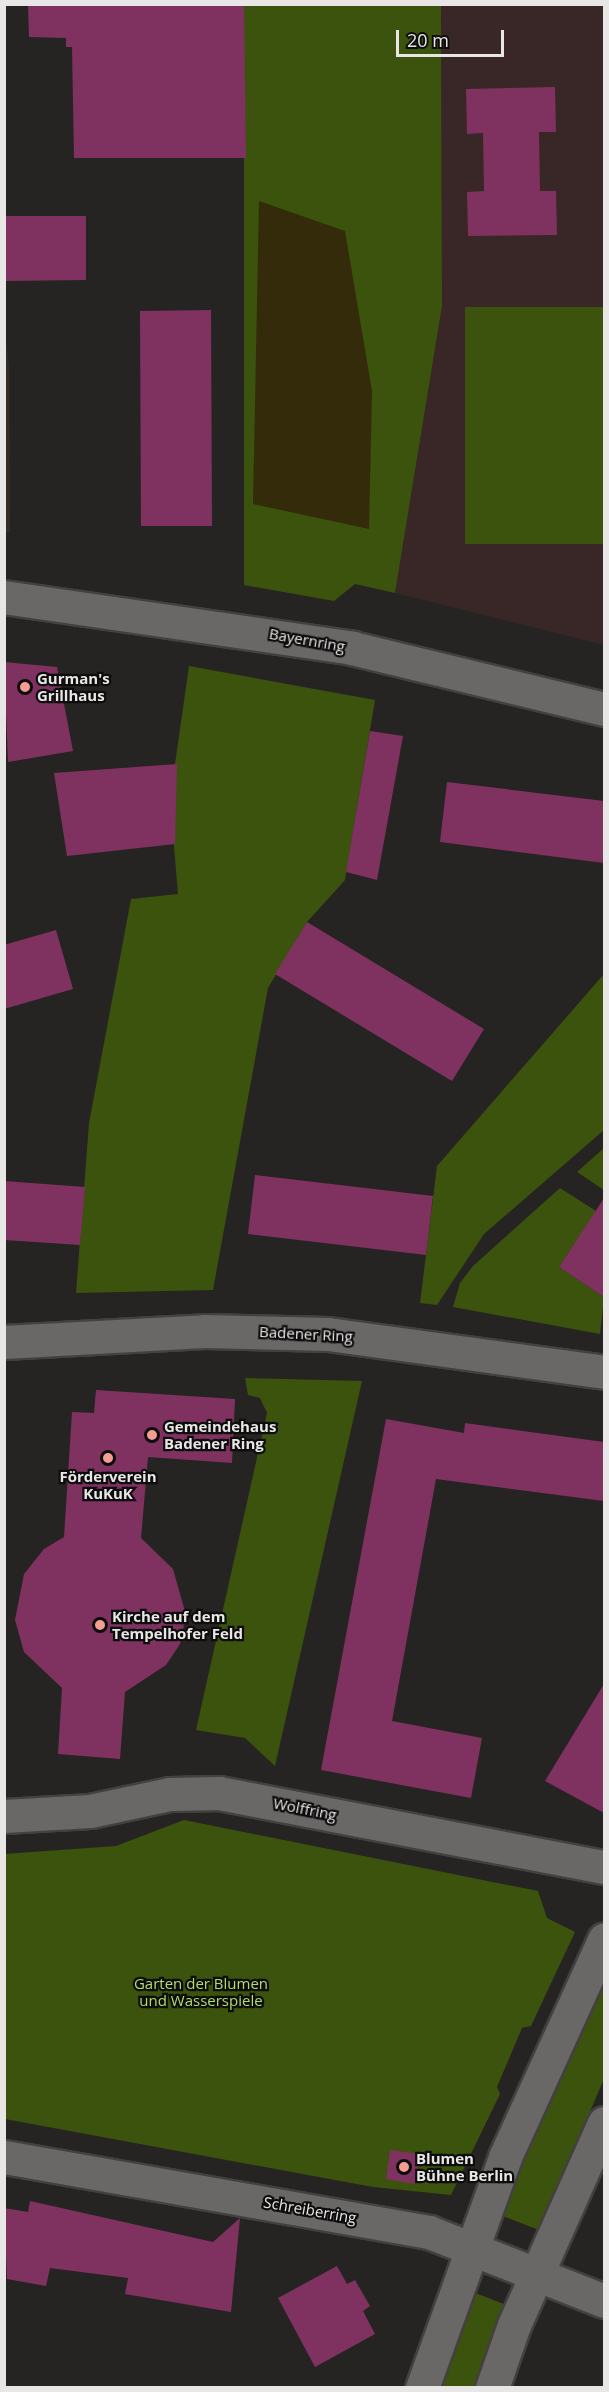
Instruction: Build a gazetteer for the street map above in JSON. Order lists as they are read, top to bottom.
{
  "streets": {
    "street": [
      "Bayernring",
      "Badener Ring",
      "Wolffring",
      "Schreiberring"
    ]
  },
  "parks": ["Garten der Blumen und Wasserspiele"],
  "places": [
    "Gurman's Grillhaus",
    "Gemeindehaus Badener Ring",
    "Förderverein KuKuK",
    "Kirche auf dem Tempelhofer Feld",
    "Blumen Bühne Berlin"
  ],
  "scale_bar": "20 m"
}
